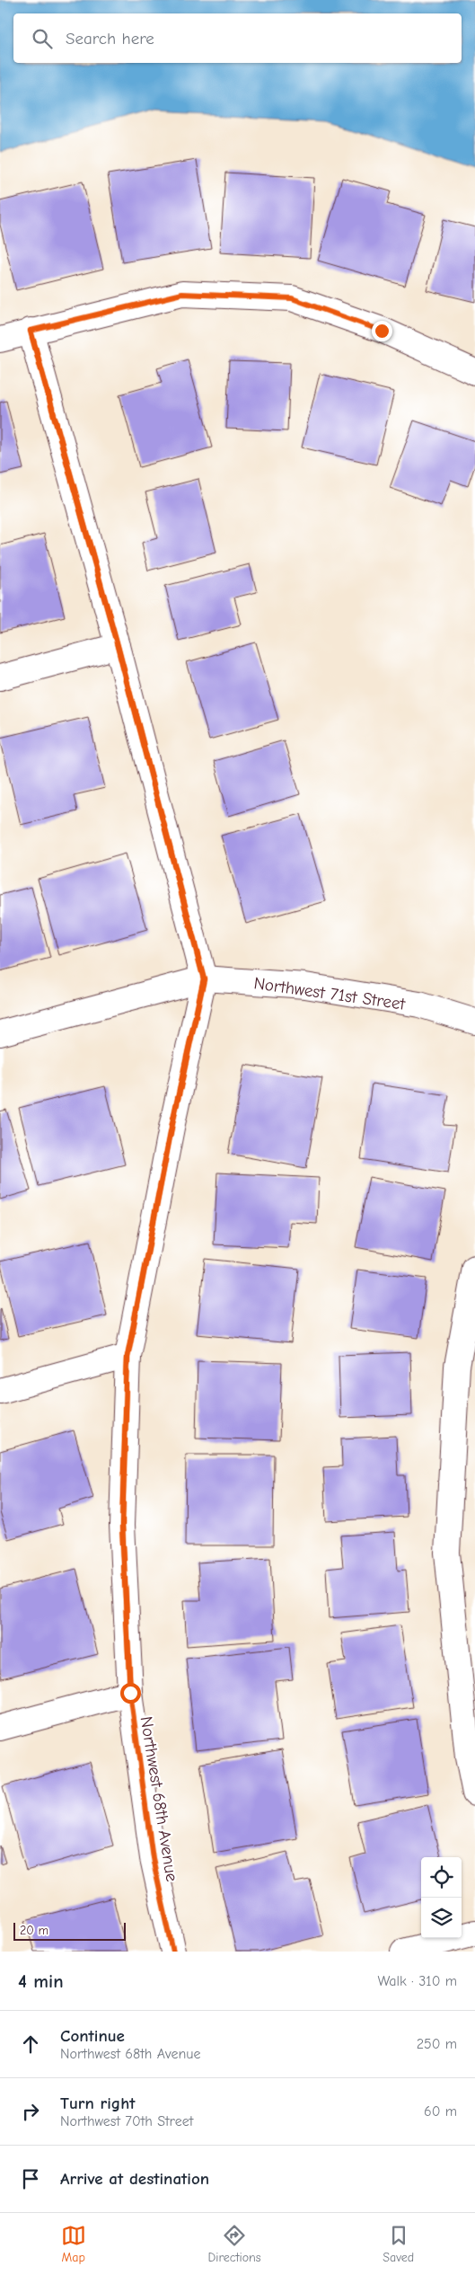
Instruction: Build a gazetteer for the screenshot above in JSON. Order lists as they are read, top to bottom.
{
  "streets": {
    "street": ["Northwest 71st Street", "Northwest 68th Avenue"]
  },
  "crossings": [
    ["Northwest 71st Street", "Northwest 68th Avenue"]
  ],
  "scale_bar": "20 m",
  "page": {
    "search": "Search here",
    "scale": "20 m",
    "heading": ["4 min", "Walk · 310 m"],
    "list": [
      ["Continue", "Northwest 68th Avenue", "250 m"],
      ["Turn right", "Northwest 70th Street", "60 m"],
      "Arrive at destination"
    ],
    "nav": ["Map", "Directions", "Saved"]
  }
}
